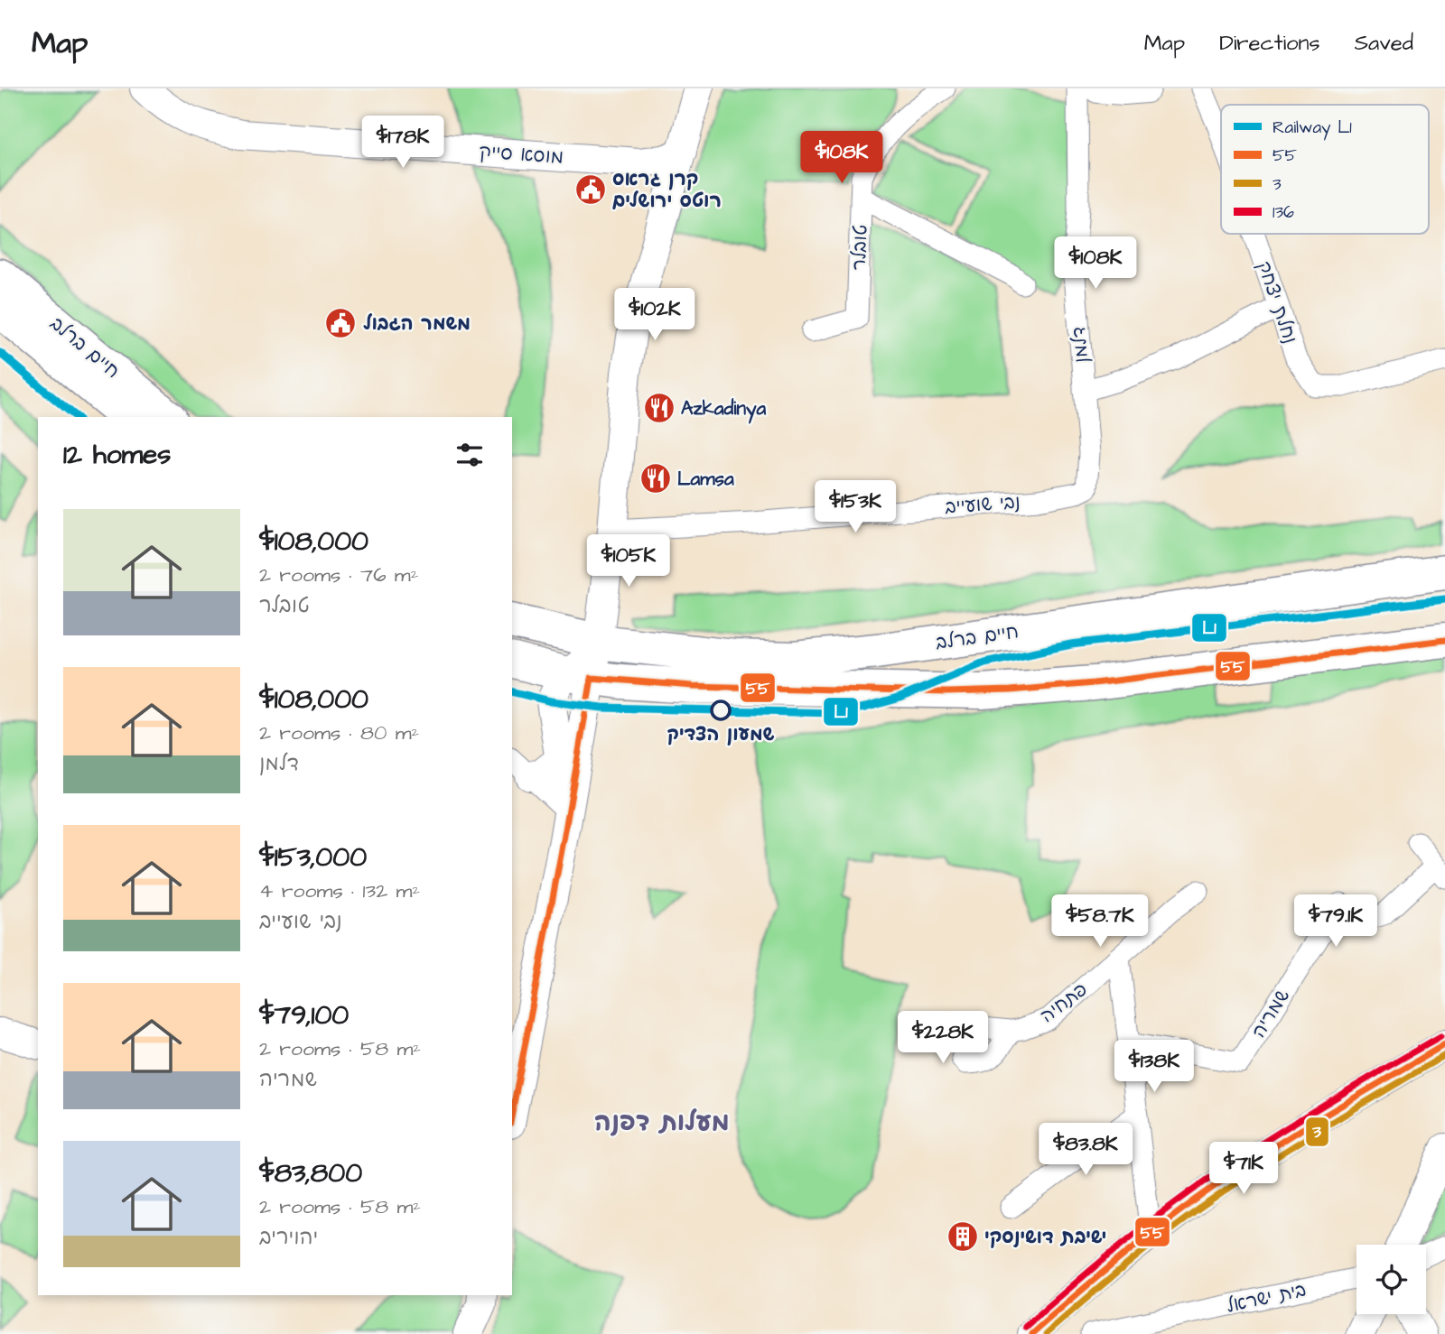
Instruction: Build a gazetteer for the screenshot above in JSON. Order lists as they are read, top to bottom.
{
  "streets": {
    "highway": ["חיים ברלב"],
    "street": [
      "מוסא סייק",
      "טובלר",
      "נחלת יצחק",
      "דלמן",
      "נבי שועייב",
      "פתחיה",
      "שמריה",
      "בית ישראל"
    ]
  },
  "crossings": [
    ["דלמן", "נבי שועייב"]
  ],
  "districts": ["מעלות דפנה"],
  "places": {
    "public building": ["קרן גראס רוטס ירושלים", "משמר הגבול"],
    "restaurant": ["Azkadinya", "Lamsa"],
    "other": ["שמעון הצדיק"],
    "building": ["ישיבת דושינסקי"]
  },
  "lines": [
    "rail line L1",
    "transit line 55",
    "transit line 136",
    "transit line 3"
  ],
  "legend": [
    "Railway L1",
    "55",
    "3",
    "136"
  ],
  "page": {
    "header": "Map",
    "nav": ["Map", "Directions", "Saved"],
    "price": [
      "$178K",
      "$108K",
      "$108K",
      "$102K",
      "$153K",
      "$105K",
      "$58.7K",
      "$79.1K",
      "$228K",
      "$138K",
      "$83.8K",
      "$71K"
    ],
    "heading": "12 homes",
    "list": [
      {
        "name": "$108,000",
        "note": "2 rooms · 76 m² · טובלר"
      },
      {
        "name": "$108,000",
        "note": "2 rooms · 80 m² · דלמן"
      },
      {
        "name": "$153,000",
        "note": "4 rooms · 132 m² · נבי שועייב"
      },
      {
        "name": "$79,100",
        "note": "2 rooms · 58 m² · שמריה"
      },
      {
        "name": "$83,800",
        "note": "2 rooms · 58 m² · יהויריב"
      }
    ]
  }
}
